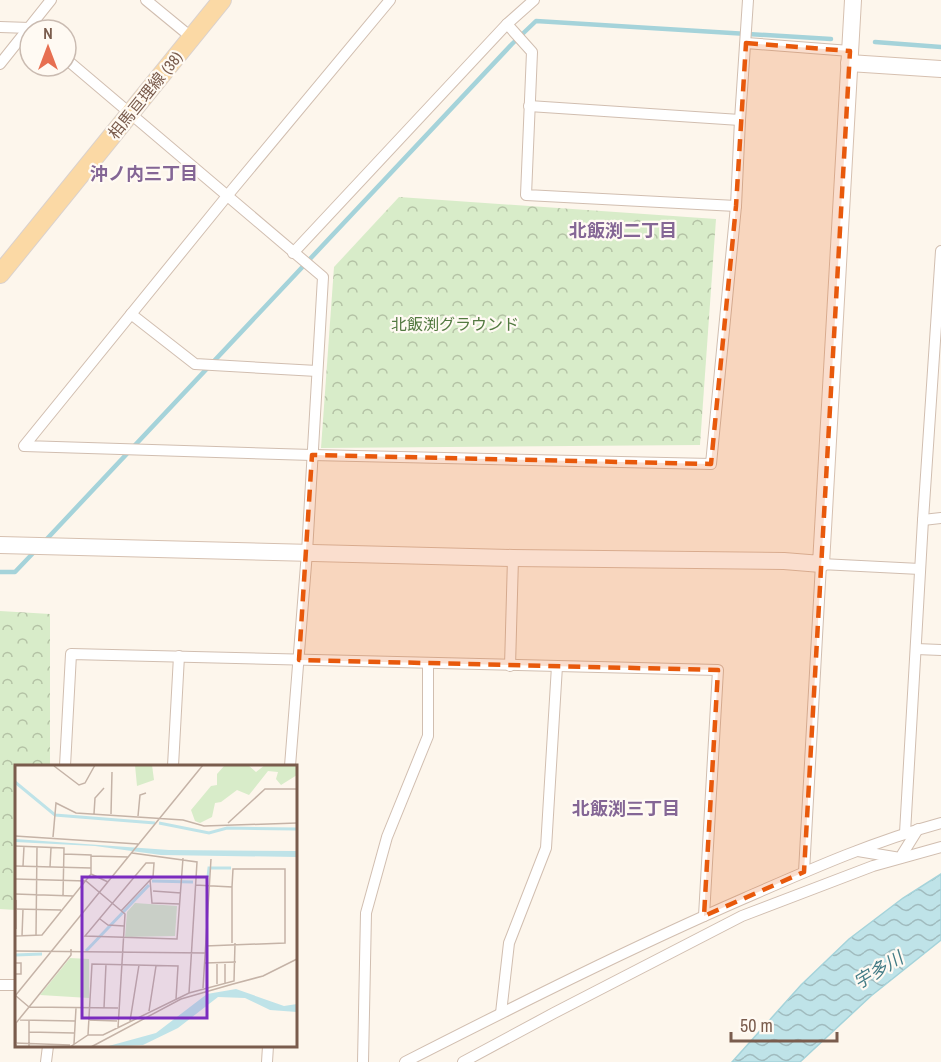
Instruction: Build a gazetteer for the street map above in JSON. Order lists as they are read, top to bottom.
{
  "streets": {
    "main road": ["相馬亘理線 (38)"]
  },
  "districts": ["沖ノ内三丁目", "北飯渕二丁目", "北飯渕三丁目"],
  "water": ["宇多川"],
  "parks": ["北飯渕グラウンド"],
  "scale_bar": "50 m",
  "north": "top"
}
